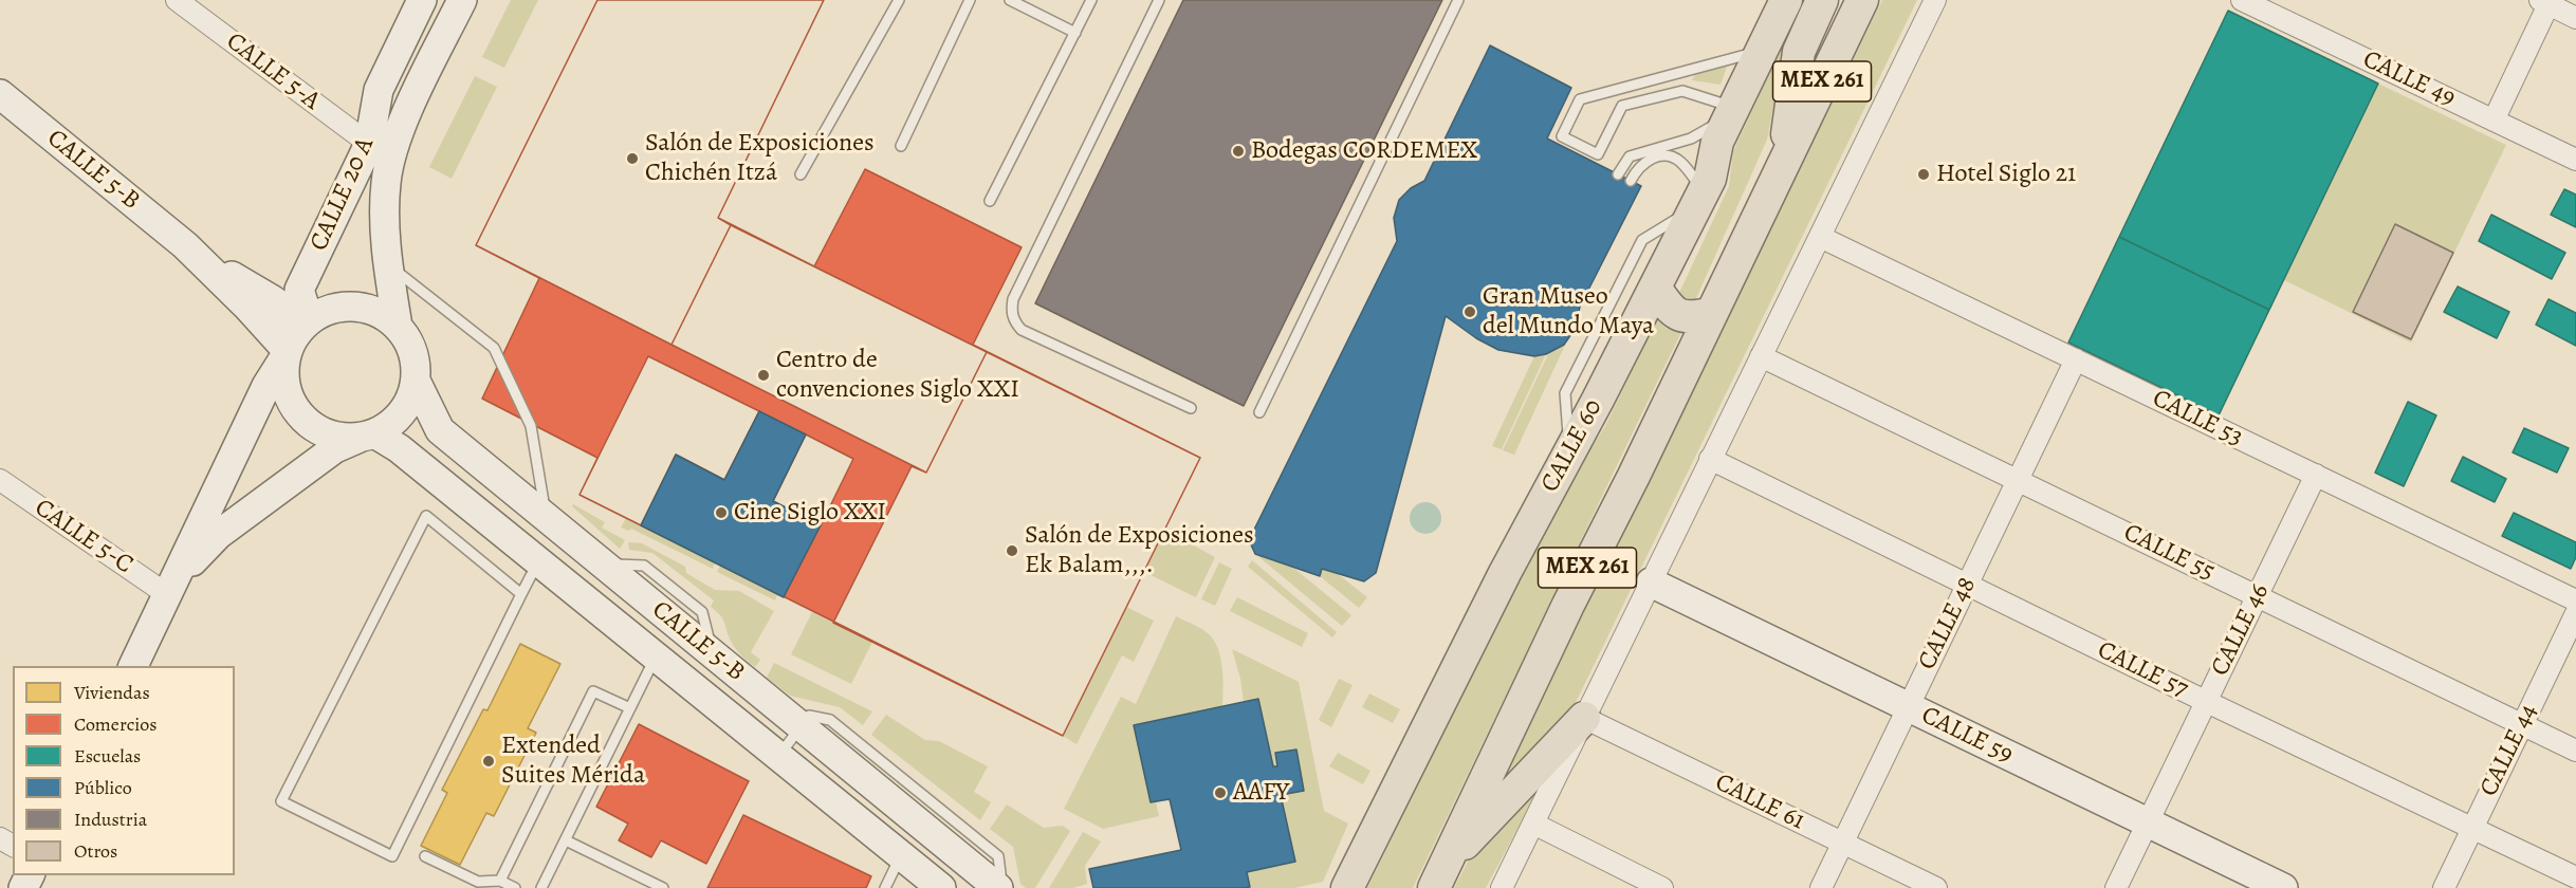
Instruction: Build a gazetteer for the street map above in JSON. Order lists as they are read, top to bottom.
{
  "streets": {
    "main road": ["MEX 261", "CALLE 60"],
    "street": [
      "CALLE 5-A",
      "CALLE 49",
      "CALLE 5-B",
      "CALLE 20 A",
      "CALLE 53",
      "CALLE 5-C",
      "CALLE 55",
      "CALLE 48",
      "CALLE 46",
      "CALLE 57",
      "CALLE 59",
      "CALLE 44",
      "CALLE 61"
    ]
  },
  "crossings": [
    ["CALLE 5-A", "CALLE 20 A"],
    ["CALLE 5-B", "CALLE 20 A"],
    ["CALLE 53", "CALLE 48"],
    ["CALLE 53", "CALLE 46"],
    ["CALLE 55", "CALLE 48"],
    ["CALLE 55", "CALLE 46"],
    ["CALLE 55", "CALLE 44"],
    ["CALLE 48", "CALLE 57"],
    ["CALLE 48", "CALLE 59"],
    ["CALLE 48", "CALLE 61"],
    ["CALLE 46", "CALLE 57"],
    ["CALLE 46", "CALLE 59"],
    ["CALLE 57", "CALLE 44"]
  ],
  "places": [
    "Bodegas CORDEMEX",
    "Salón de Exposiciones Chichén Itzá",
    "Hotel Siglo 21",
    "Gran Museo del Mundo Maya",
    "Centro de convenciones Siglo XXI",
    "Cine Siglo XXI",
    "Salón de Exposiciones Ek Balam,,,.",
    "Extended Suites Mérida",
    "AAFY"
  ],
  "legend": [
    "Viviendas",
    "Comercios",
    "Escuelas",
    "Público",
    "Industria",
    "Otros"
  ]
}
